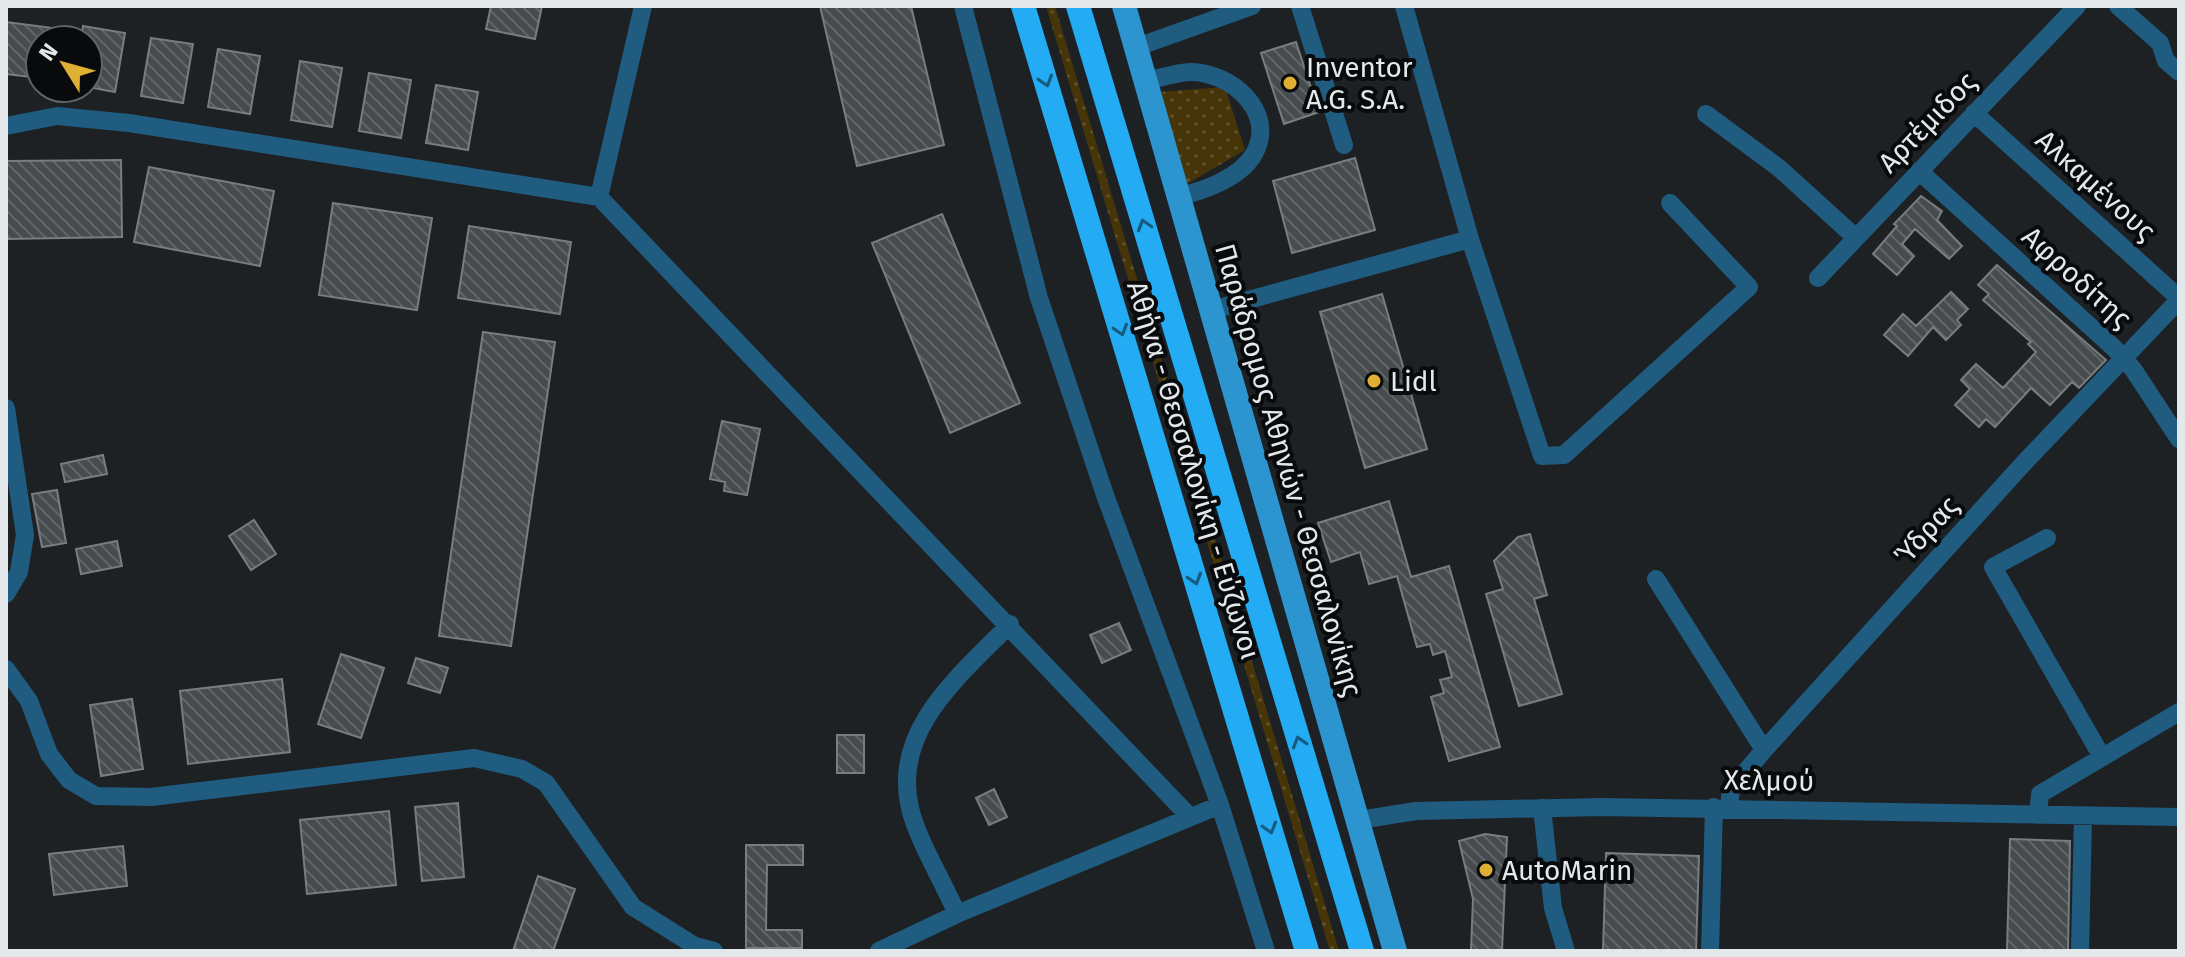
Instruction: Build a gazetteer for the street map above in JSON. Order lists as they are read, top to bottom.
{
  "streets": {
    "highway": ["Αθήνα - Θεσσαλονίκη - Εύζωνοι"],
    "main road": ["Παράδρομος Αθηνών - Θεσσαλονίκης"],
    "street": [
      "Αρτέμιδος",
      "Αλκαμένους",
      "Αφροδίτης",
      "Ύδρας",
      "Χελμού"
    ]
  },
  "crossings": [
    ["Αρτέμιδος", "Αλκαμένους"],
    ["Αρτέμιδος", "Αφροδίτης"],
    ["Αλκαμένους", "Ύδρας"],
    ["Αφροδίτης", "Ύδρας"],
    ["Παράδρομος Αθηνών - Θεσσαλονίκης", "Χελμού"],
    ["Ύδρας", "Χελμού"]
  ],
  "places": ["Inventor A.G. S.A.", "Lidl", "AutoMarin"],
  "north": "top left"
}
